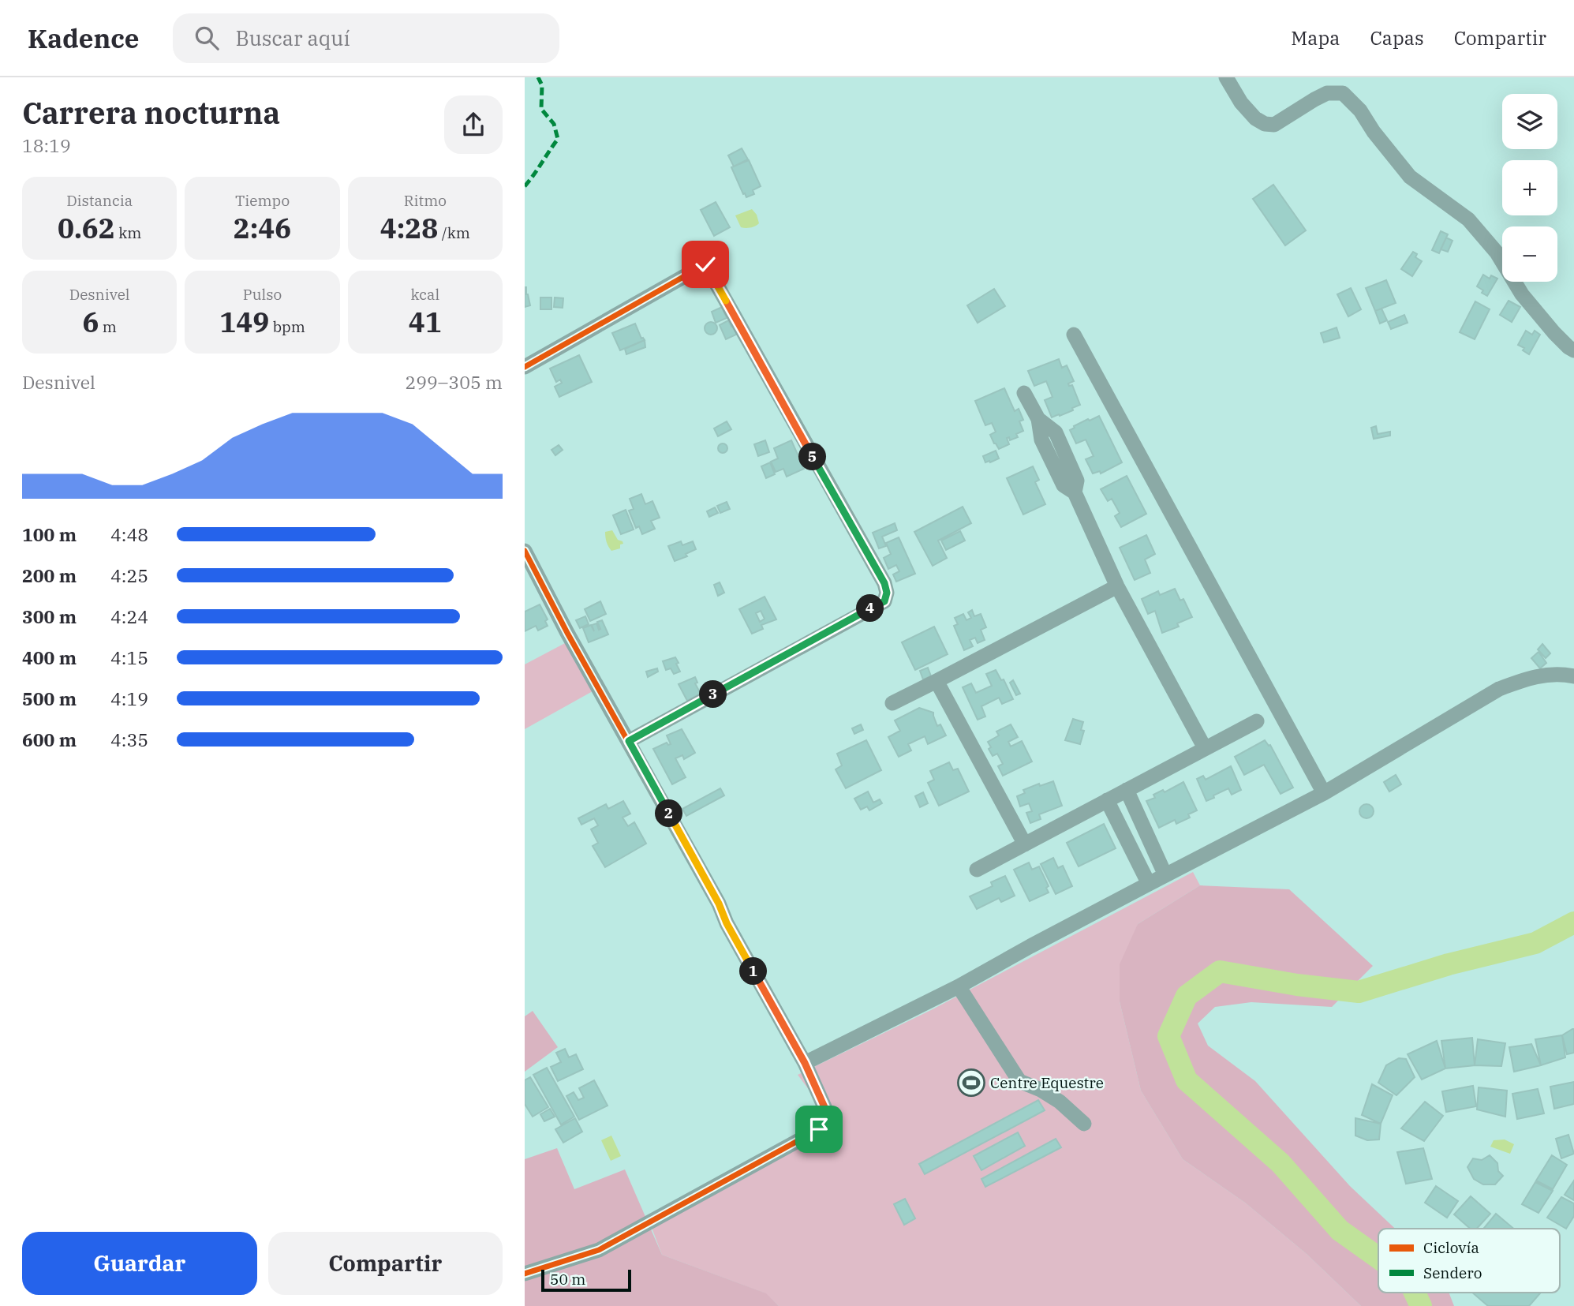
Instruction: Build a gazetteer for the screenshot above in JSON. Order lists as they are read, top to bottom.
{
  "places": {
    "sports": ["Centre Equestre"]
  },
  "legend": ["Ciclovía", "Sendero"],
  "scale_bar": "50 m",
  "page": {
    "header": "Kadence",
    "search": "Buscar aquí",
    "nav": ["Mapa", "Capas", "Compartir"],
    "heading": ["Carrera nocturna", "18:19"],
    "map_buttons": ["+", "−"],
    "stats": [
      ["Distancia", "0.62 km"],
      ["Tiempo", "2:46"],
      ["Ritmo", "4:28 /km"],
      ["Desnivel", "6 m"],
      ["Pulso", "149 bpm"],
      ["kcal", "41"]
    ],
    "chart": ["Desnivel", "299–305 m"],
    "pins": [
      "5",
      "4",
      "3",
      "2",
      "1"
    ],
    "list": [
      {
        "name": "100 m",
        "note": "4:48"
      },
      {
        "name": "200 m",
        "note": "4:25"
      },
      {
        "name": "300 m",
        "note": "4:24"
      },
      {
        "name": "400 m",
        "note": "4:15"
      },
      {
        "name": "500 m",
        "note": "4:19"
      },
      {
        "name": "600 m",
        "note": "4:35"
      }
    ],
    "buttons": ["Guardar", "Compartir"],
    "scale": "50 m"
  }
}
